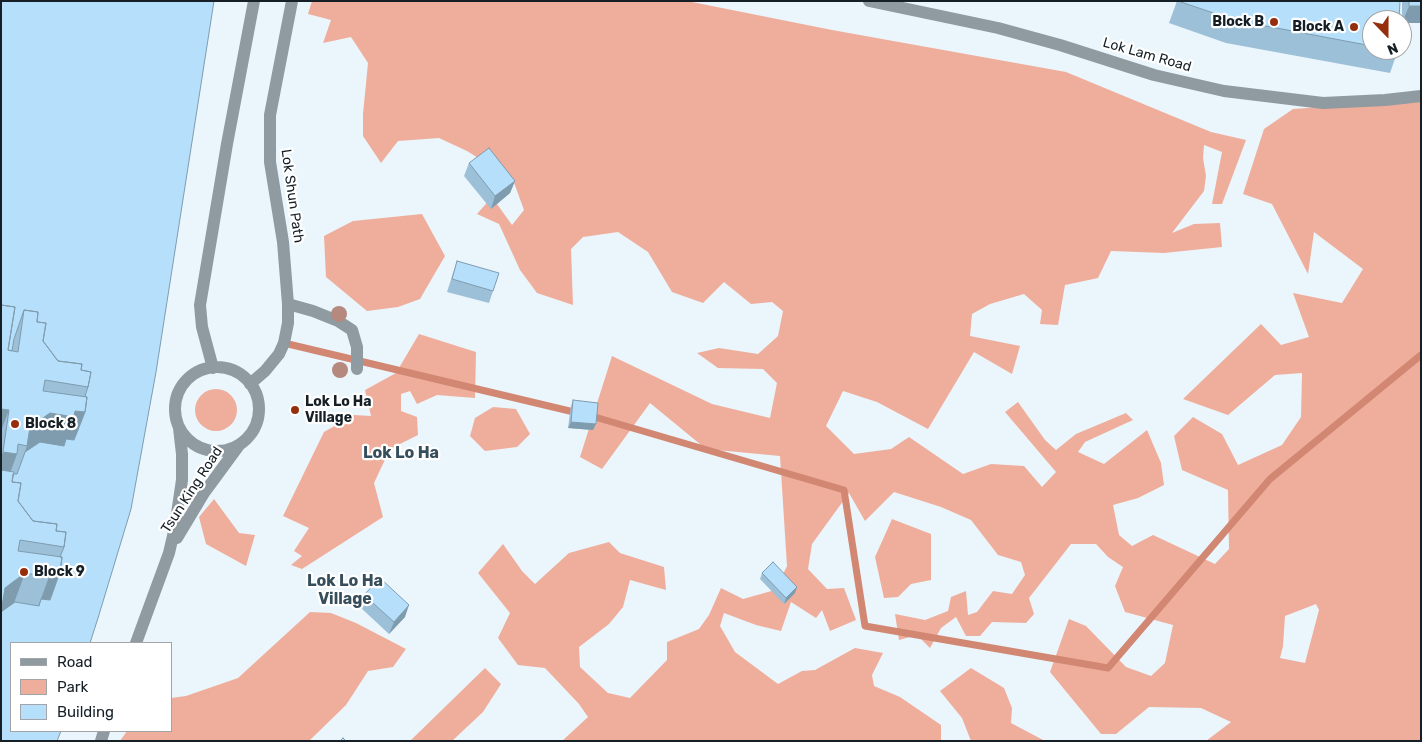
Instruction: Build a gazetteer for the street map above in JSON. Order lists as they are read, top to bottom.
{
  "streets": {
    "street": ["Lok Lam Road", "Lok Shun Path", "Tsun King Road"]
  },
  "crossings": [
    ["Lok Shun Path", "Tsun King Road"]
  ],
  "districts": ["Lok Lo Ha", "Lok Lo Ha Village"],
  "places": [
    "Block B",
    "Block A",
    "Lok Lo Ha Village",
    "Block 8",
    "Block 9"
  ],
  "legend": ["Road", "Park", "Building"],
  "north": "bottom"
}
